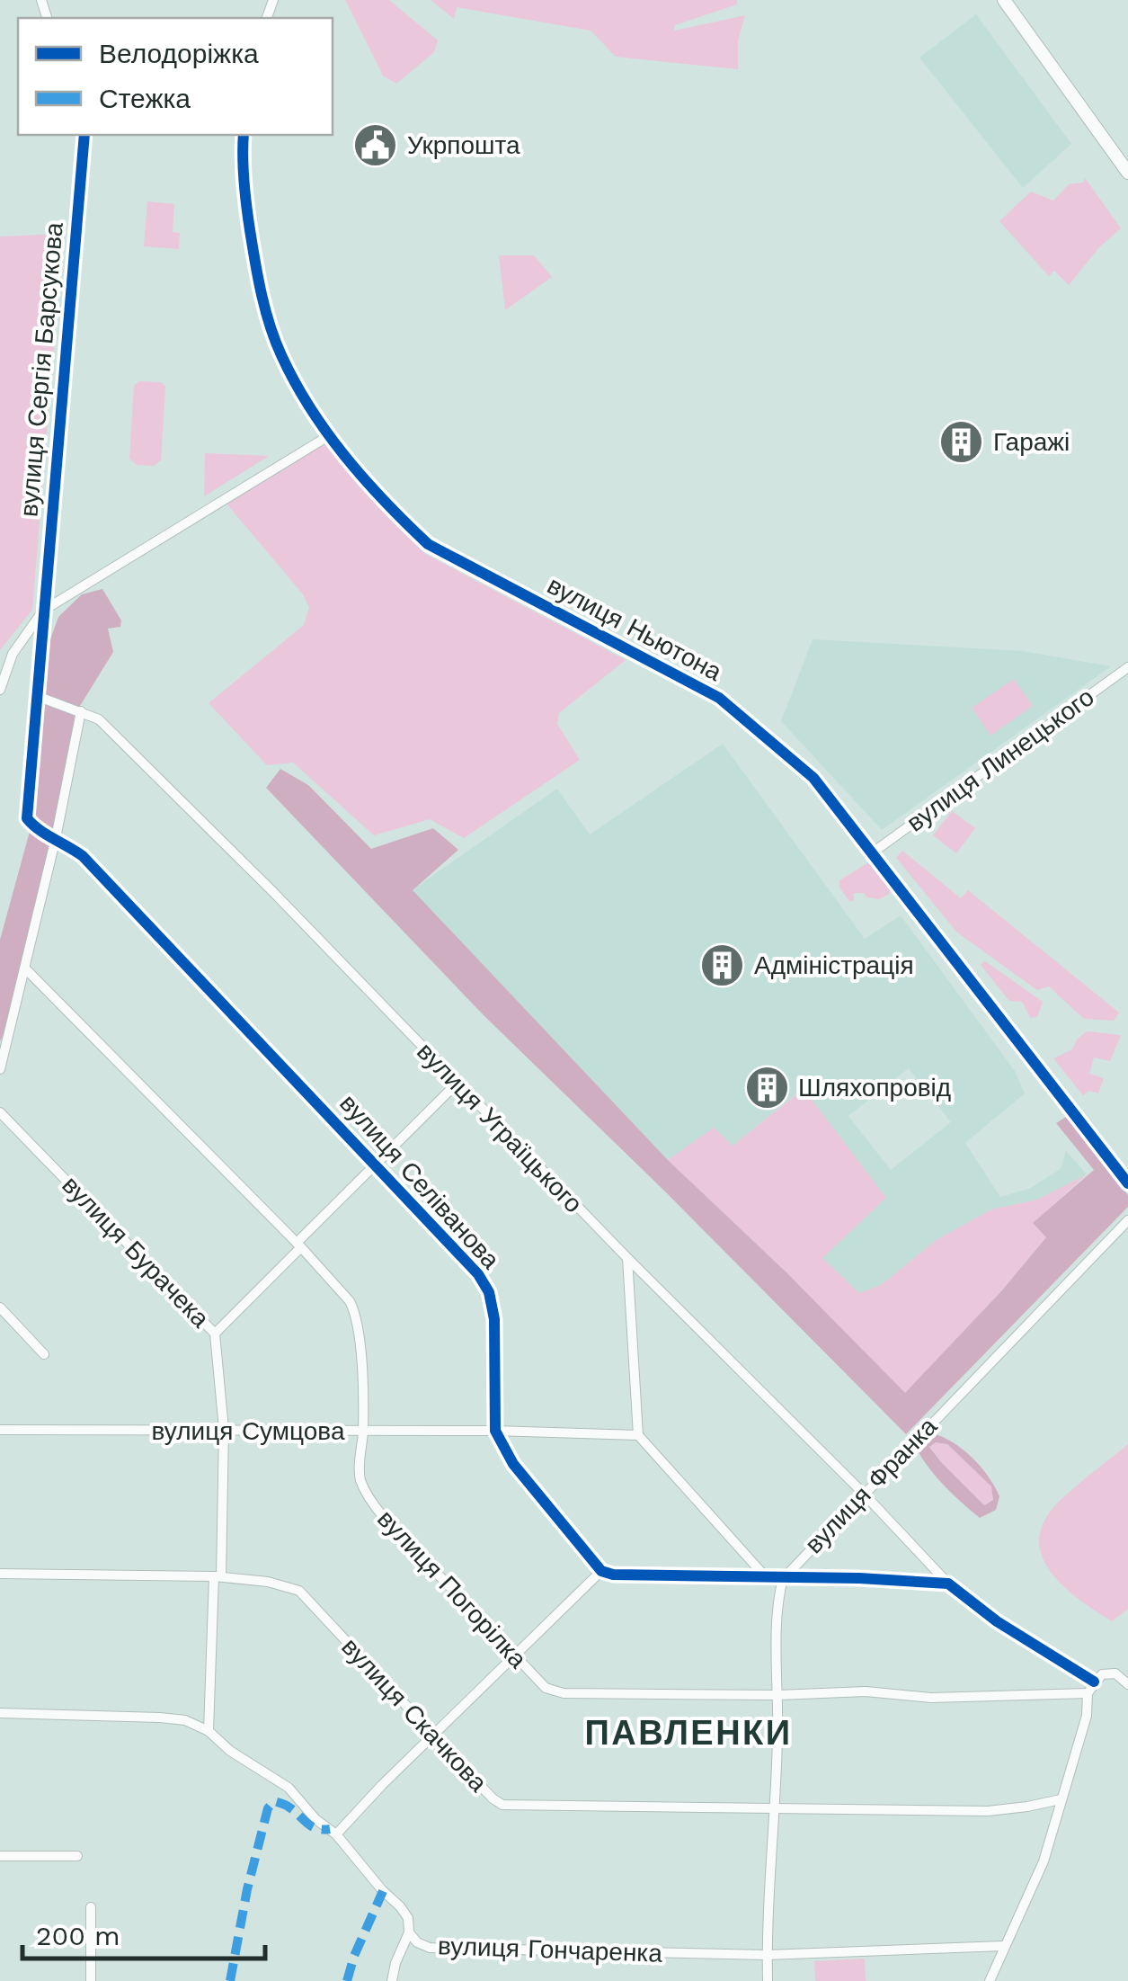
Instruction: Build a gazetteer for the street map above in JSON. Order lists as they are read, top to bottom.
{
  "streets": {
    "street": [
      "вулиця Сергія Барсукова",
      "вулиця Ньютона",
      "вулиця Линецького",
      "вулиця Уграїцького",
      "вулиця Селіванова",
      "вулиця Бурачека",
      "вулиця Сумцова",
      "вулиця Франка",
      "вулиця Погорілка",
      "вулиця Скачкова",
      "вулиця Гончаренка"
    ]
  },
  "crossings": [
    ["вулиця Сергія Барсукова", "вулиця Уграїцького"],
    ["вулиця Сергія Барсукова", "вулиця Селіванова"],
    ["вулиця Ньютона", "вулиця Линецького"],
    ["вулиця Уграїцького", "вулиця Франка"],
    ["вулиця Селіванова", "вулиця Сумцова"],
    ["вулиця Бурачека", "вулиця Сумцова"],
    ["вулиця Бурачека", "вулиця Скачкова"],
    ["вулиця Бурачека", "вулиця Гончаренка"],
    ["вулиця Сумцова", "вулиця Погорілка"]
  ],
  "districts": ["ПАВЛЕНКИ"],
  "places": {
    "public building": ["Укрпошта"],
    "building": ["Гаражі", "Адміністрація", "Шляхопровід"]
  },
  "legend": ["Велодоріжка", "Стежка"],
  "scale_bar": "200 m"
}
